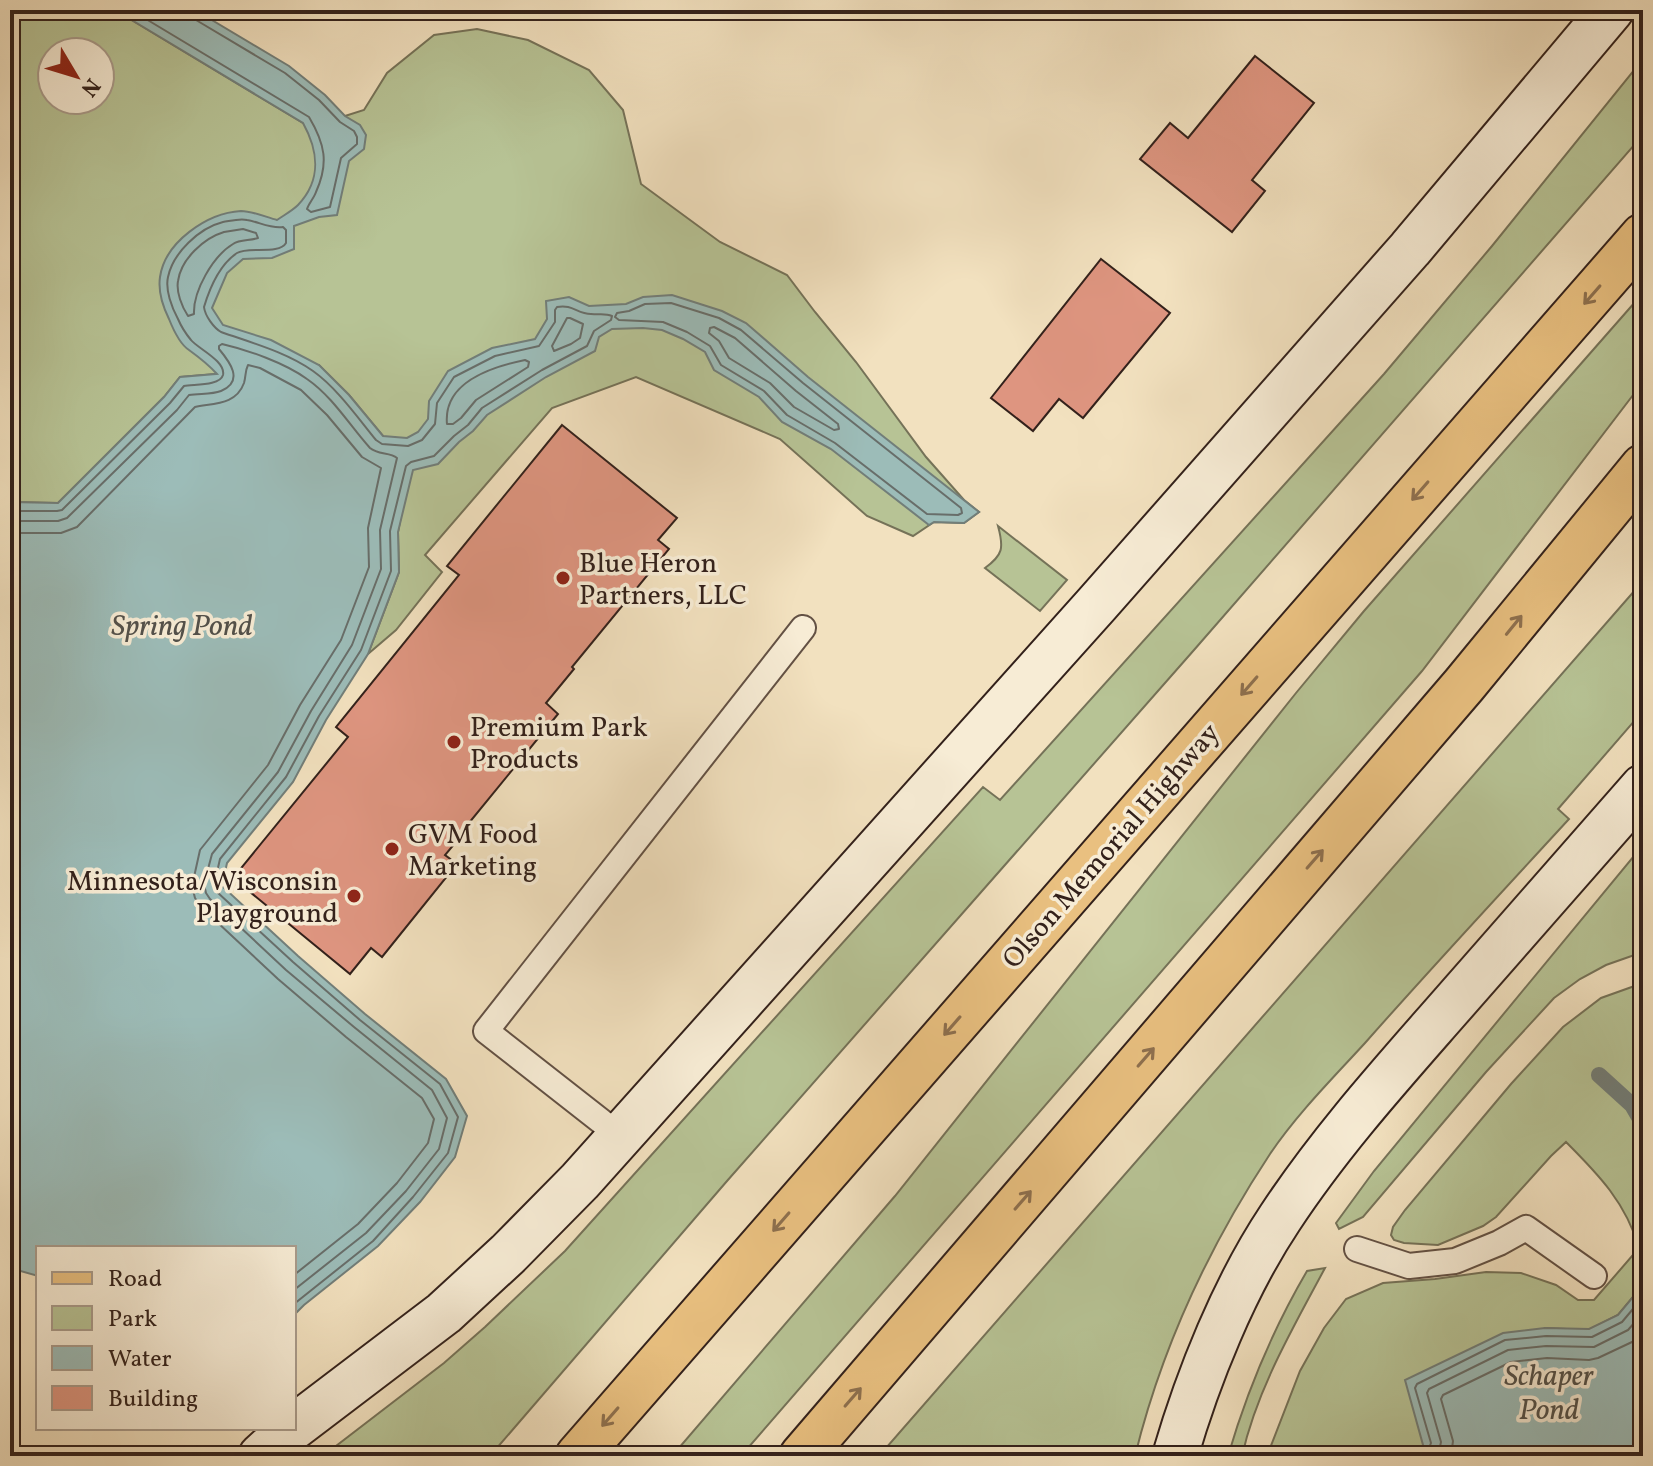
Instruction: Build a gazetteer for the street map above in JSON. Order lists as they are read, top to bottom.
{
  "streets": {
    "main road": ["Olson Memorial Highway"]
  },
  "water": ["Spring Pond", "Schaper Pond"],
  "places": [
    "Blue Heron Partners, LLC",
    "Premium Park Products",
    "GVM Food Marketing",
    "Minnesota/Wisconsin Playground"
  ],
  "legend": [
    "Road",
    "Park",
    "Water",
    "Building"
  ],
  "north": "bottom right"
}
